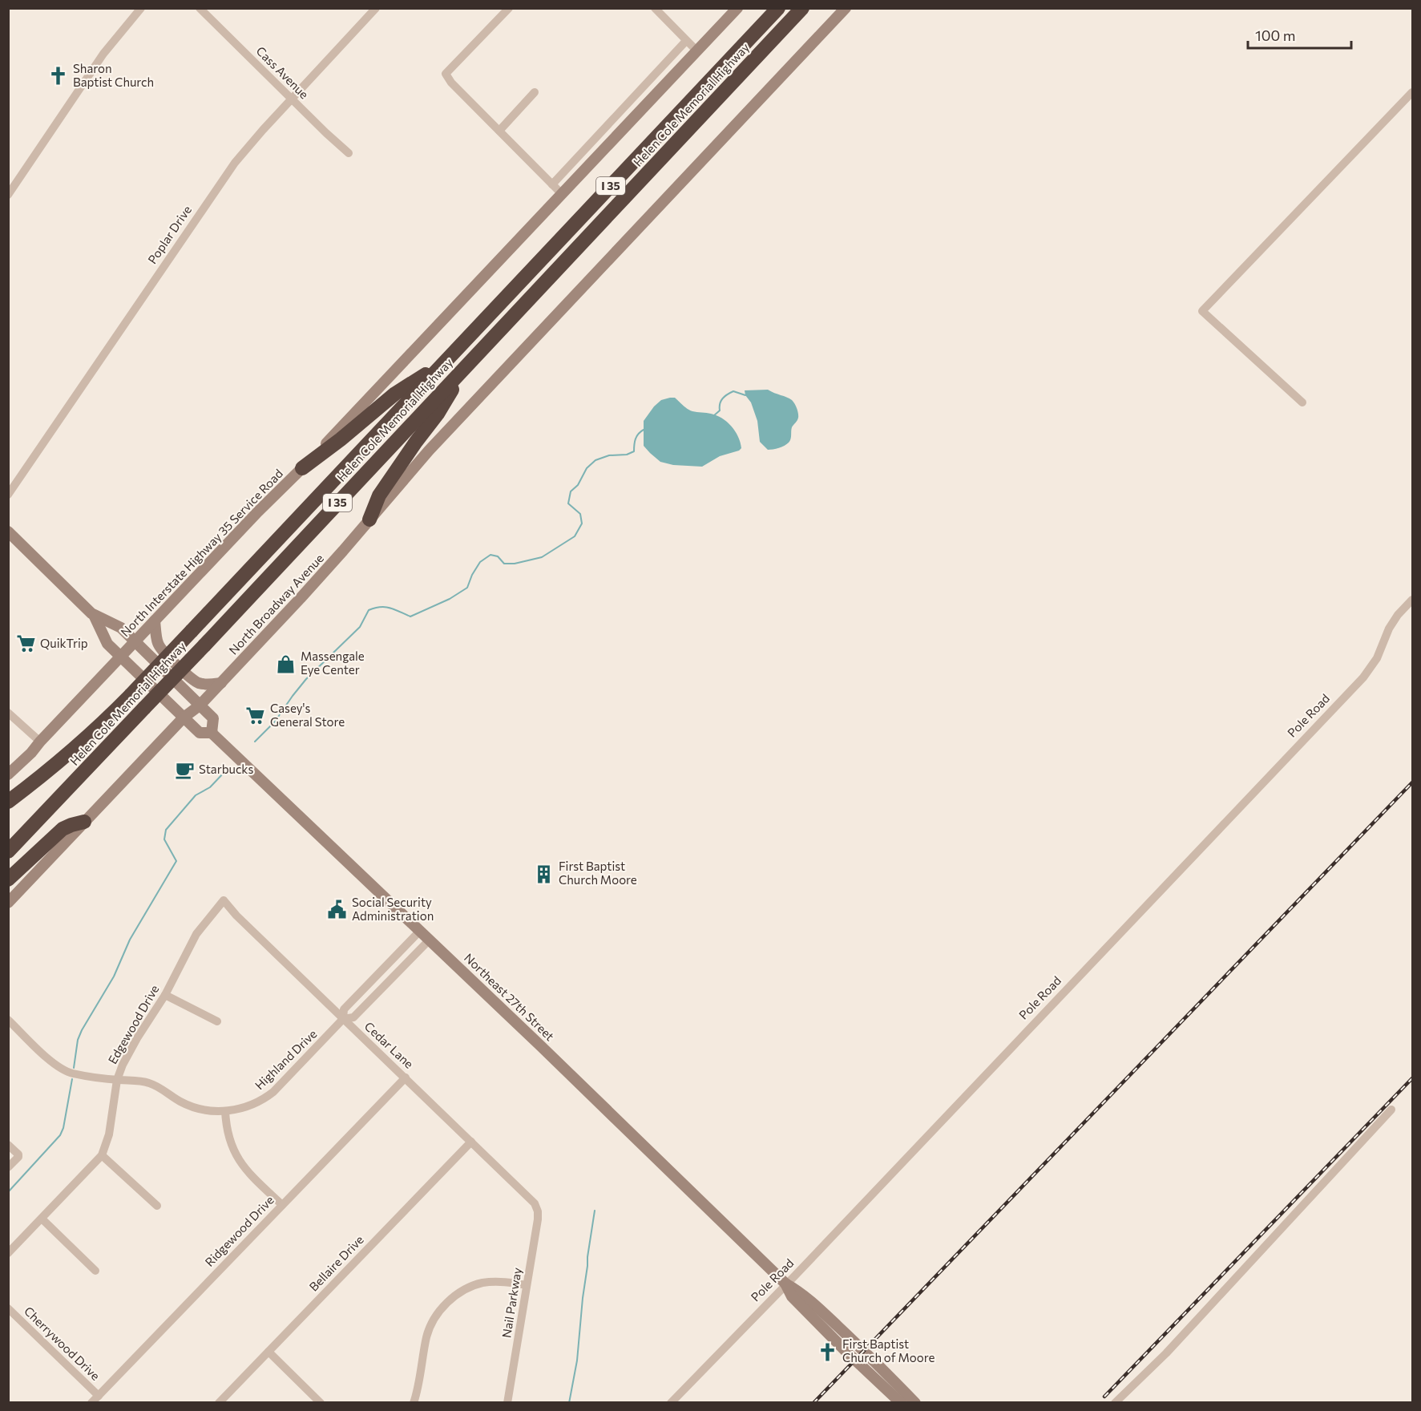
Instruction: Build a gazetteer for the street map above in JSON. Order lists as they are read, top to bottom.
{
  "streets": {
    "highway": ["Helen Cole Memorial Highway", "I 35"],
    "main road": ["North Interstate Highway 35 Service Road", "North Broadway Avenue", "Northeast 27th Street"],
    "street": [
      "Cass Avenue",
      "Poplar Drive",
      "Pole Road",
      "Edgewood Drive",
      "Cedar Lane",
      "Highland Drive",
      "Ridgewood Drive",
      "Bellaire Drive",
      "Nail Parkway",
      "Cherrywood Drive"
    ]
  },
  "crossings": [
    ["Cass Avenue", "Poplar Drive"],
    ["North Interstate Highway 35 Service Road", "Northeast 27th Street"],
    ["North Broadway Avenue", "Northeast 27th Street"],
    ["Pole Road", "Northeast 27th Street"],
    ["Northeast 27th Street", "Highland Drive"],
    ["Edgewood Drive", "Cedar Lane"],
    ["Edgewood Drive", "Highland Drive"],
    ["Cedar Lane", "Highland Drive"],
    ["Cedar Lane", "Ridgewood Drive"],
    ["Cedar Lane", "Bellaire Drive"],
    ["Cedar Lane", "Nail Parkway"],
    ["Ridgewood Drive", "Cherrywood Drive"]
  ],
  "places": {
    "church": ["Sharon Baptist Church", "First Baptist Church of Moore"],
    "supermarket": ["QuikTrip", "Casey's General Store"],
    "shop": ["Massengale Eye Center"],
    "cafe": ["Starbucks"],
    "building": ["First Baptist Church Moore"],
    "public building": ["Social Security Administration"]
  },
  "scale_bar": "100 m"
}
